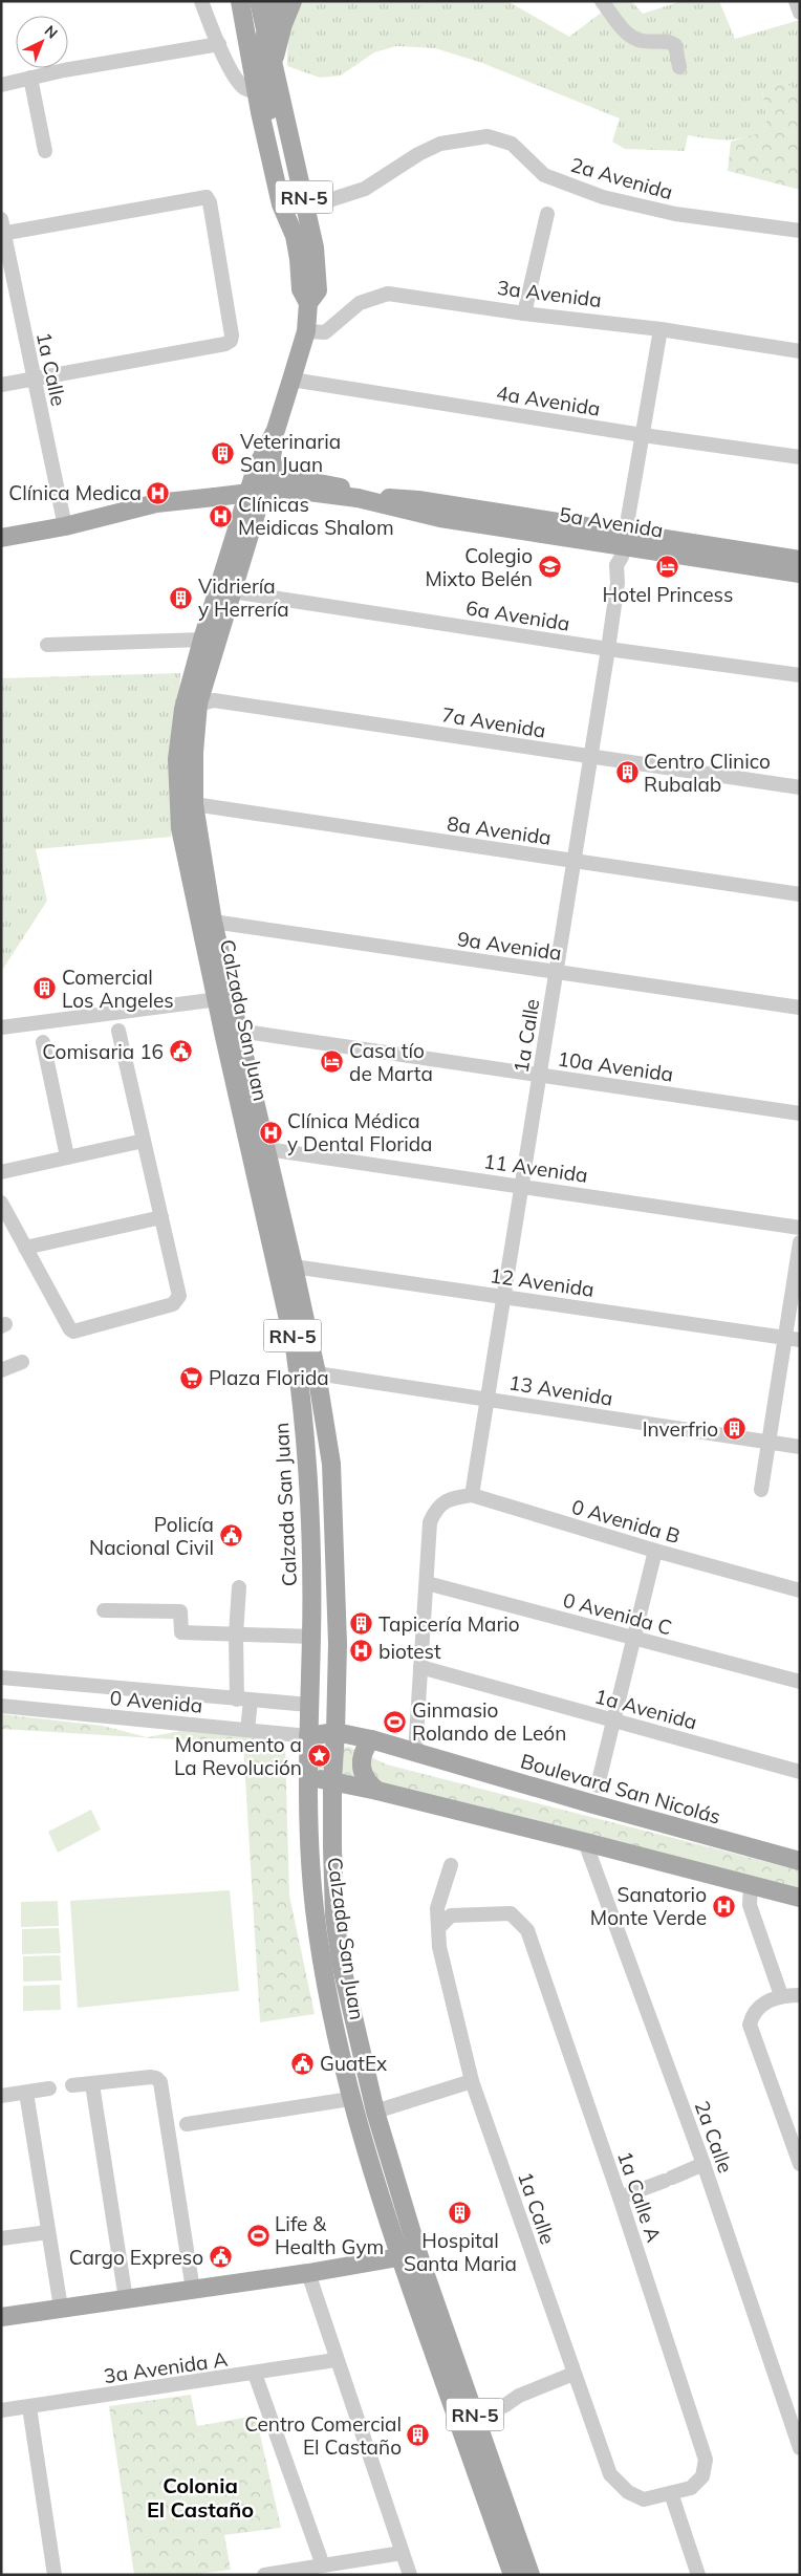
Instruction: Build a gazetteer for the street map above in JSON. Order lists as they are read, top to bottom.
{
  "streets": {
    "main road": [
      "RN-5",
      "5a Avenida",
      "Calzada San Juan",
      "Boulevard San Nicolás"
    ],
    "street": [
      "2a Avenida",
      "3a Avenida",
      "1a Calle",
      "4a Avenida",
      "6a Avenida",
      "7a Avenida",
      "8a Avenida",
      "9a Avenida",
      "10a Avenida",
      "11 Avenida",
      "12 Avenida",
      "13 Avenida",
      "0 Avenida B",
      "0 Avenida C",
      "0 Avenida",
      "1a Avenida",
      "2a Calle",
      "1a Calle A",
      "3a Avenida A"
    ]
  },
  "crossings": [
    ["2a Avenida", "Calzada San Juan"],
    ["3a Avenida", "1a Calle"],
    ["3a Avenida", "Calzada San Juan"],
    ["1a Calle", "4a Avenida"],
    ["1a Calle", "5a Avenida"],
    ["1a Calle", "6a Avenida"],
    ["1a Calle", "7a Avenida"],
    ["1a Calle", "8a Avenida"],
    ["1a Calle", "9a Avenida"],
    ["1a Calle", "10a Avenida"],
    ["1a Calle", "11 Avenida"],
    ["1a Calle", "12 Avenida"],
    ["1a Calle", "13 Avenida"],
    ["1a Calle", "0 Avenida B"],
    ["1a Calle", "1a Calle A"],
    ["4a Avenida", "Calzada San Juan"],
    ["5a Avenida", "Calzada San Juan"],
    ["6a Avenida", "Calzada San Juan"],
    ["7a Avenida", "Calzada San Juan"],
    ["8a Avenida", "Calzada San Juan"],
    ["9a Avenida", "Calzada San Juan"],
    ["Calzada San Juan", "10a Avenida"],
    ["Calzada San Juan", "11 Avenida"],
    ["Calzada San Juan", "12 Avenida"],
    ["Calzada San Juan", "13 Avenida"],
    ["Calzada San Juan", "0 Avenida"],
    ["Calzada San Juan", "Boulevard San Nicolás"],
    ["0 Avenida B", "0 Avenida C"],
    ["0 Avenida", "Boulevard San Nicolás"]
  ],
  "districts": ["Colonia El Castaño"],
  "places": {
    "building": [
      "Veterinaria San Juan",
      "Vidriería y Herrería",
      "Centro Clinico Rubalab",
      "Comercial Los Angeles",
      "Inverfrio",
      "Tapicería Mario",
      "Hospital Santa Maria",
      "Centro Comercial El Castaño"
    ],
    "hospital": [
      "Clínica Medica",
      "Clínicas Meidicas Shalom",
      "Clínica Médica y Dental Florida",
      "biotest",
      "Sanatorio Monte Verde"
    ],
    "school or university": ["Colegio Mixto Belén"],
    "hotel": ["Hotel Princess", "Casa tío de Marta"],
    "public building": [
      "Comisaria 16",
      "Policía Nacional Civil",
      "GuatEx",
      "Cargo Expreso"
    ],
    "supermarket": ["Plaza Florida"],
    "sports": ["Ginmasio Rolando de León", "Life & Health Gym"],
    "place": ["Monumento a La Revolución"]
  },
  "north": "top right"
}
